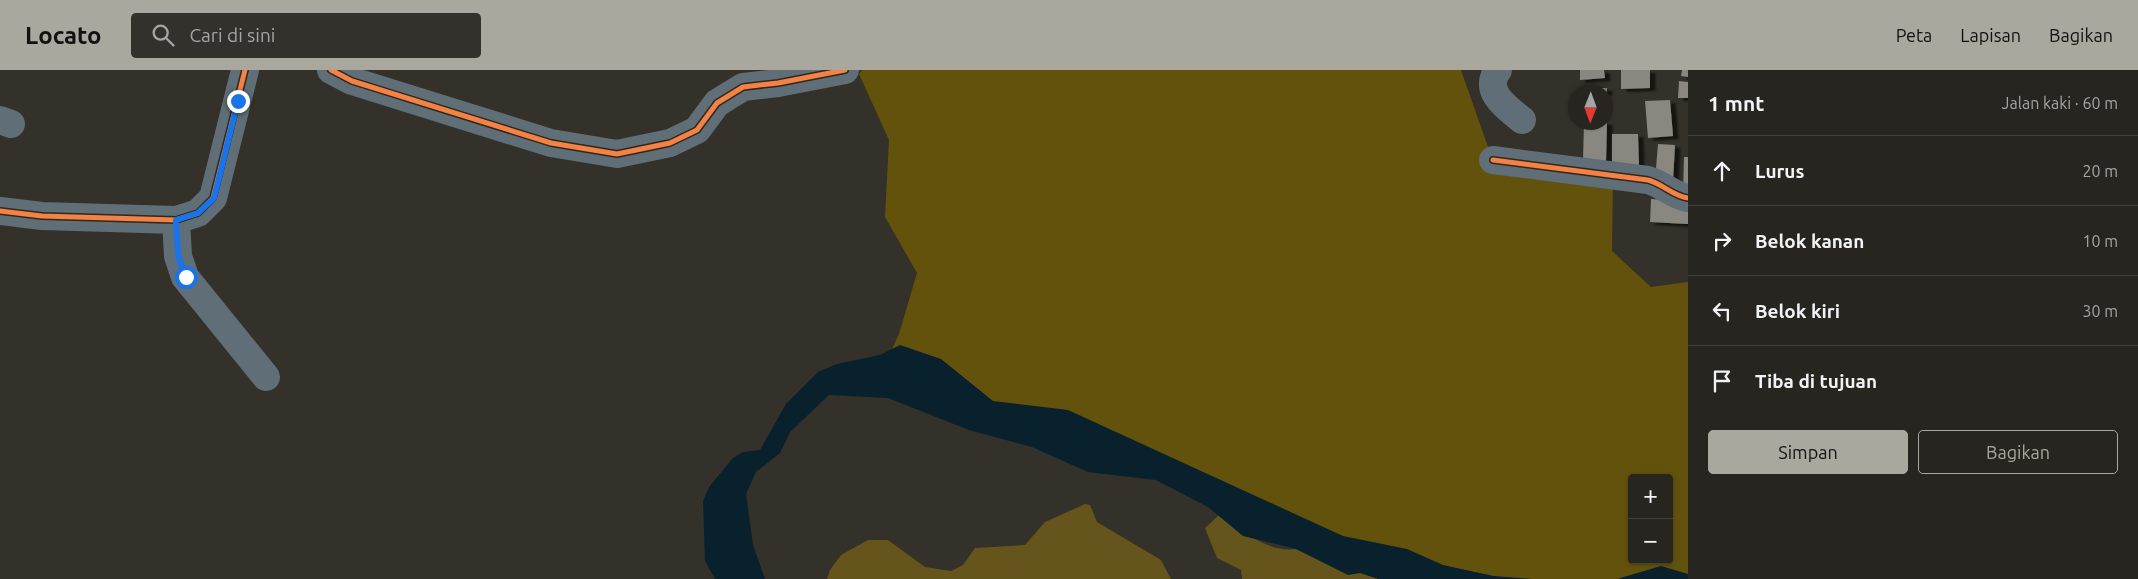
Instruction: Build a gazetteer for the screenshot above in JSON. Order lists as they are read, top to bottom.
{
  "north": "bottom",
  "page": {
    "header": "Locato",
    "search": "Cari di sini",
    "nav": ["Peta", "Lapisan", "Bagikan"],
    "heading": ["1 mnt", "Jalan kaki · 60 m"],
    "list": [
      ["Lurus", "20 m"],
      ["Belok kanan", "10 m"],
      ["Belok kiri", "30 m"],
      "Tiba di tujuan"
    ],
    "buttons": ["Simpan", "Bagikan"],
    "map_buttons": ["+", "−"]
  }
}
